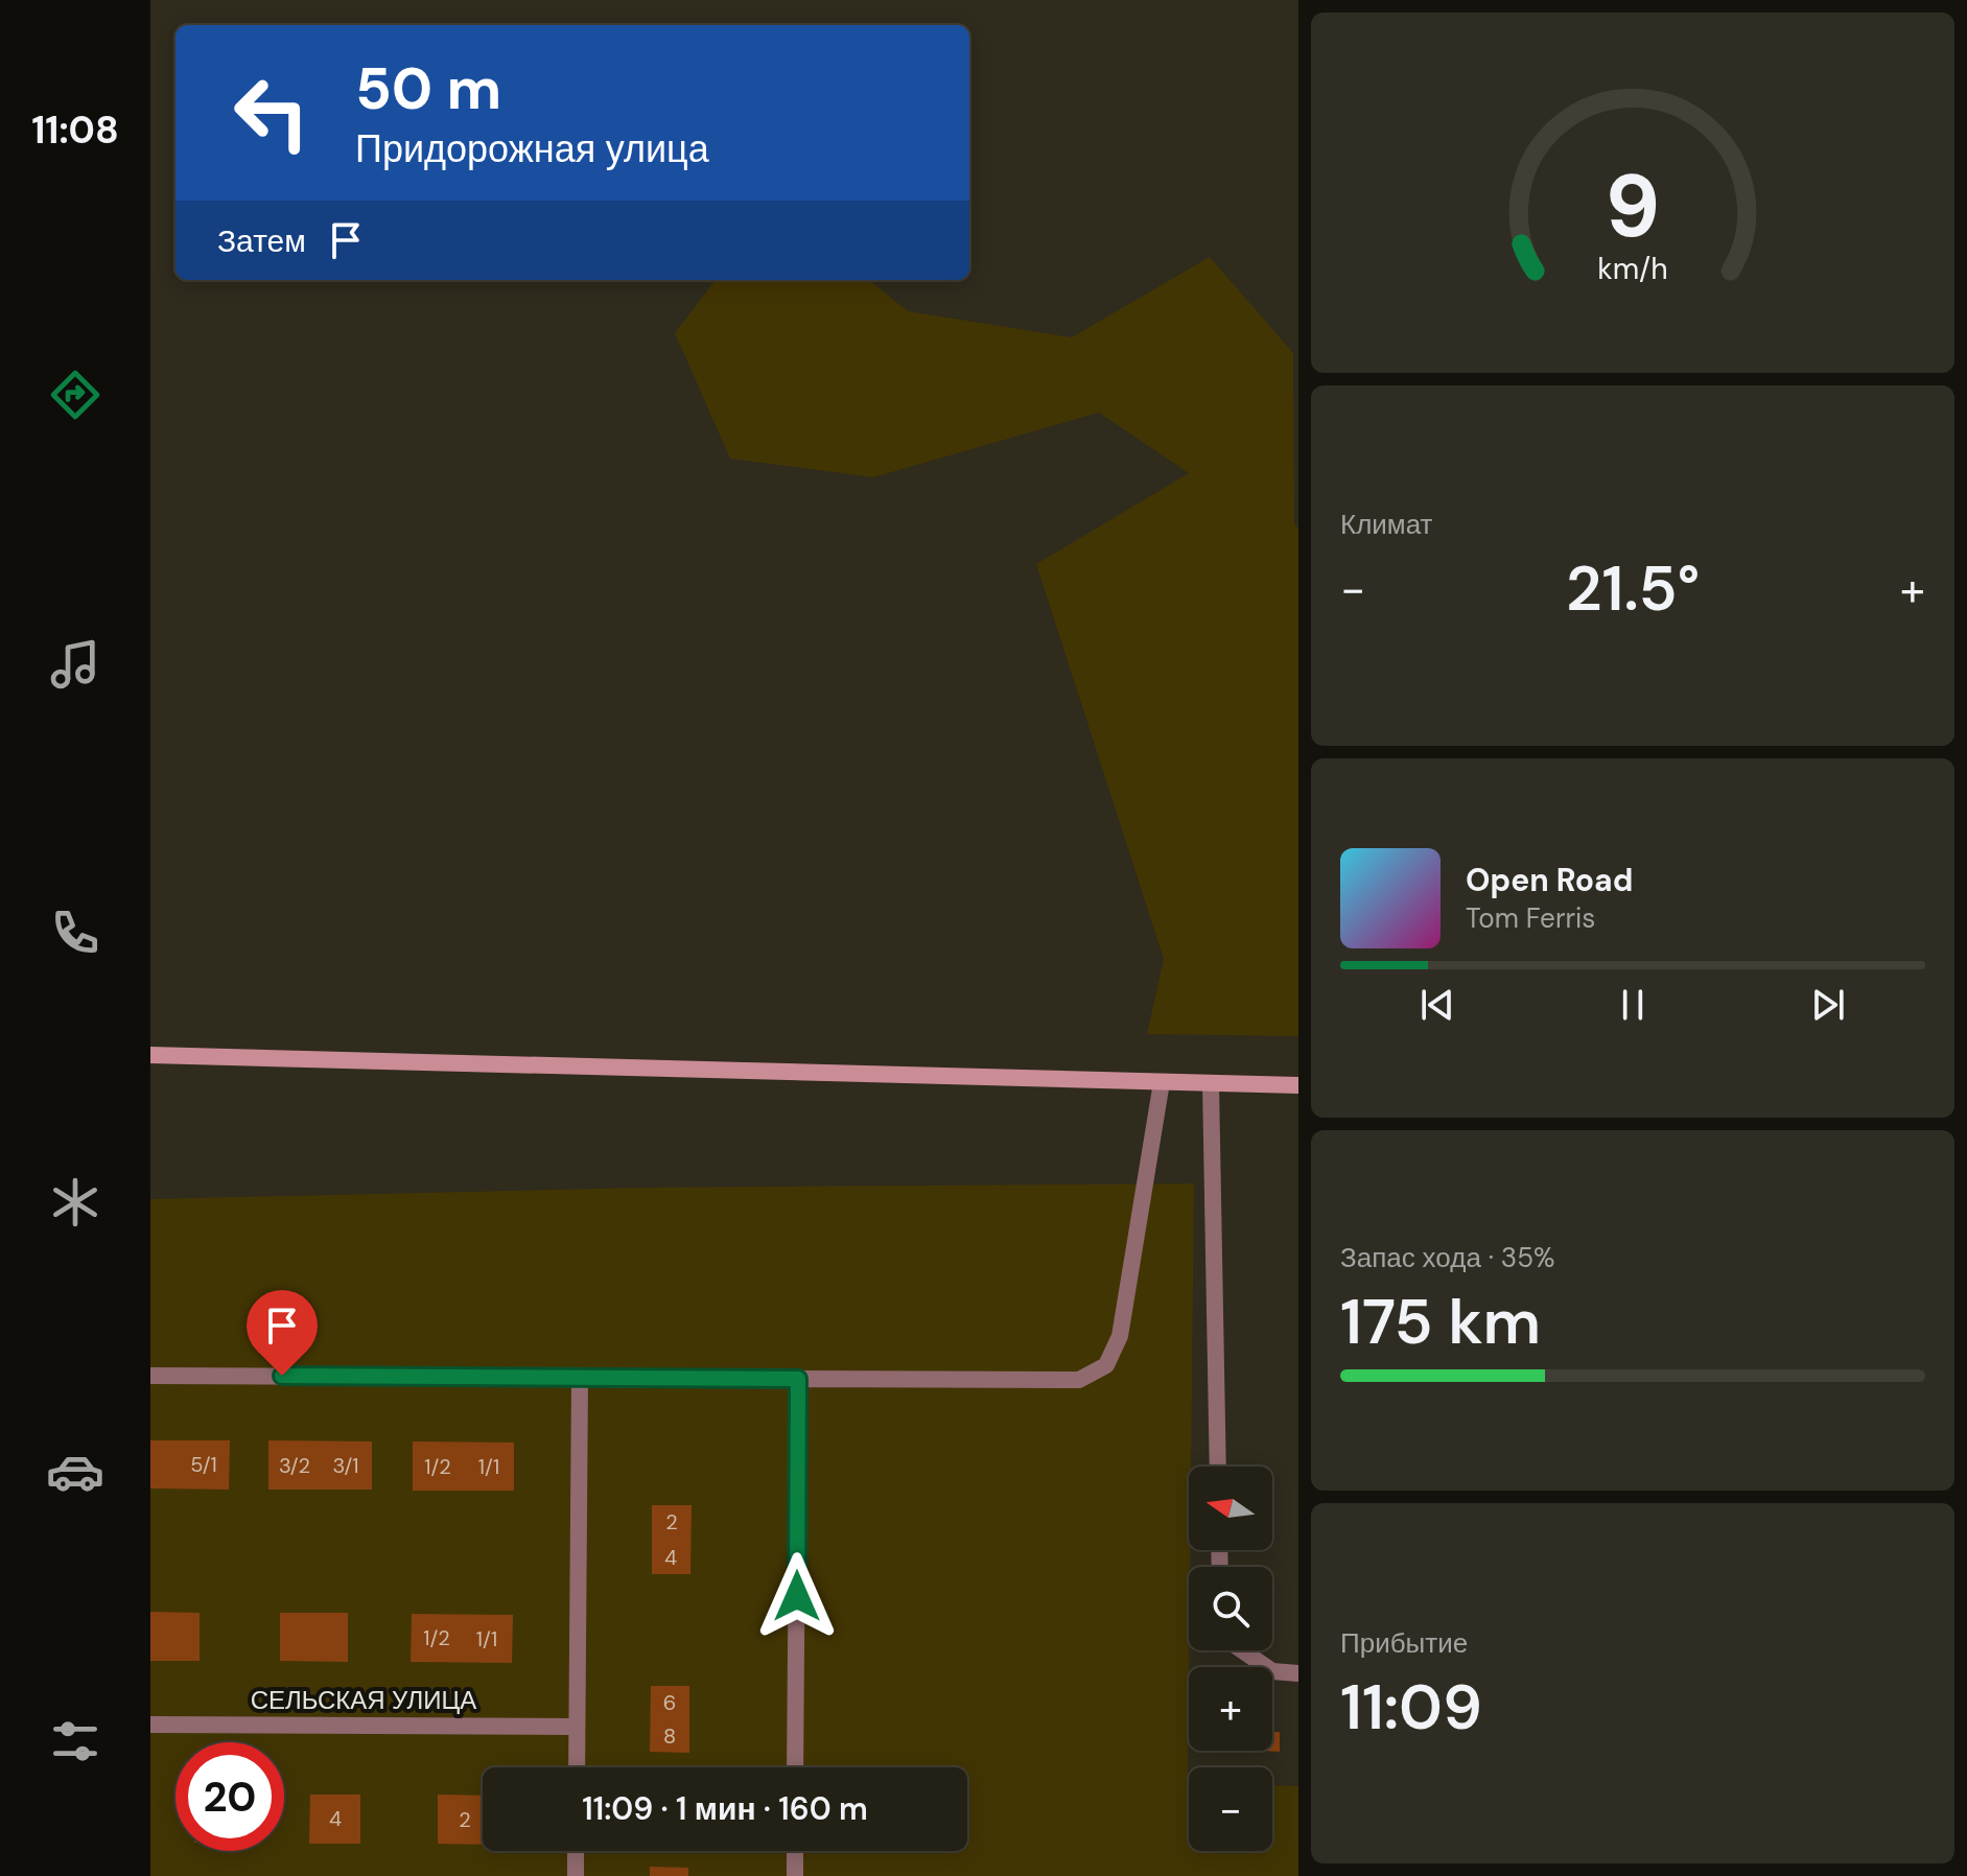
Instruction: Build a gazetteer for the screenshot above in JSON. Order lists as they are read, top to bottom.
{
  "streets": {
    "street": ["СЕЛЬСКАЯ УЛИЦА"]
  },
  "house_numbers": [
    "5/1",
    "3/2",
    "3/1",
    "1/2",
    "1/1",
    "2",
    "4",
    "1/2",
    "1/1",
    "6",
    "8",
    "4",
    "2"
  ],
  "north": "left",
  "page": {
    "tabs": "11:08",
    "turn": ["50 m", "Придорожная улица"],
    "then": "Затем",
    "tile": [
      "Климат",
      ["Запас хода · 35%", "175 km"],
      ["Прибытие", "11:09"]
    ],
    "heat": ["−", "21.5°", "+"],
    "song": ["Open Road", "Tom Ferris"],
    "map_buttons": ["+", "−"],
    "limit": "20",
    "trip": "11:09 · 1 мин · 160 m",
    "gauge": ["9", "km/h"]
  }
}
